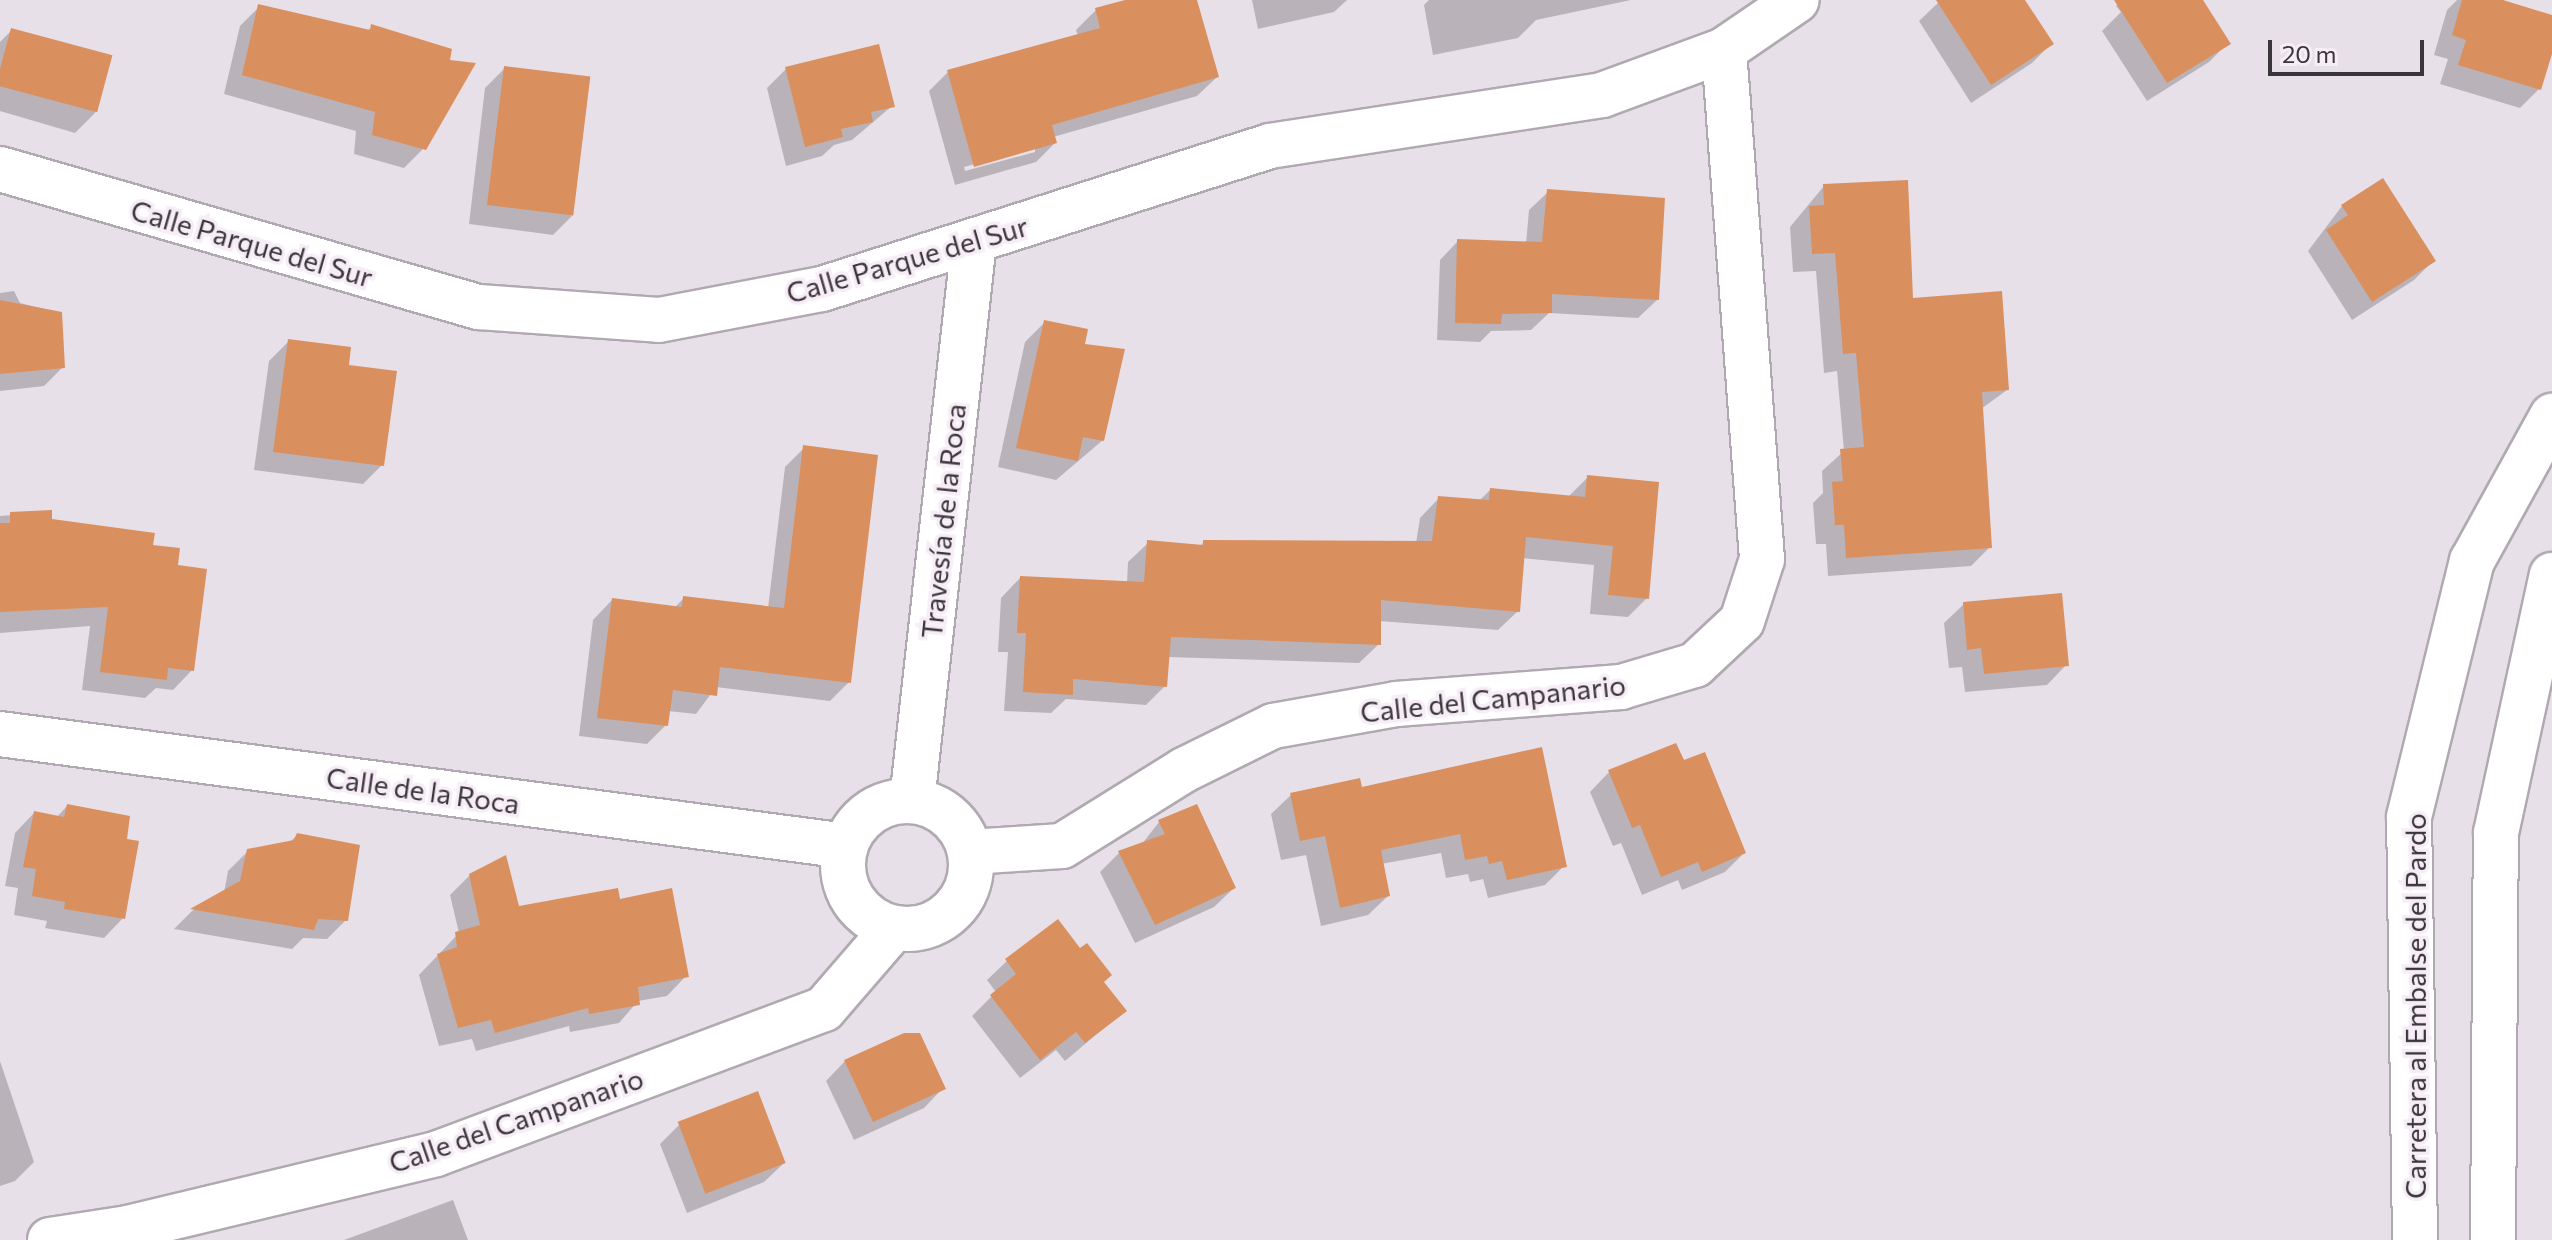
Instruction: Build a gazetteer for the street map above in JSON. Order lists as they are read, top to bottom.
{
  "streets": {
    "street": [
      "Calle Parque del Sur",
      "Travesía de la Roca",
      "Calle del Campanario",
      "Calle de la Roca",
      "Carretera al Embalse del Pardo"
    ]
  },
  "crossings": [
    ["Calle Parque del Sur", "Travesía de la Roca"],
    ["Calle Parque del Sur", "Calle del Campanario"],
    ["Travesía de la Roca", "Calle del Campanario"],
    ["Travesía de la Roca", "Calle de la Roca"],
    ["Calle del Campanario", "Calle de la Roca"]
  ],
  "scale_bar": "20 m"
}
